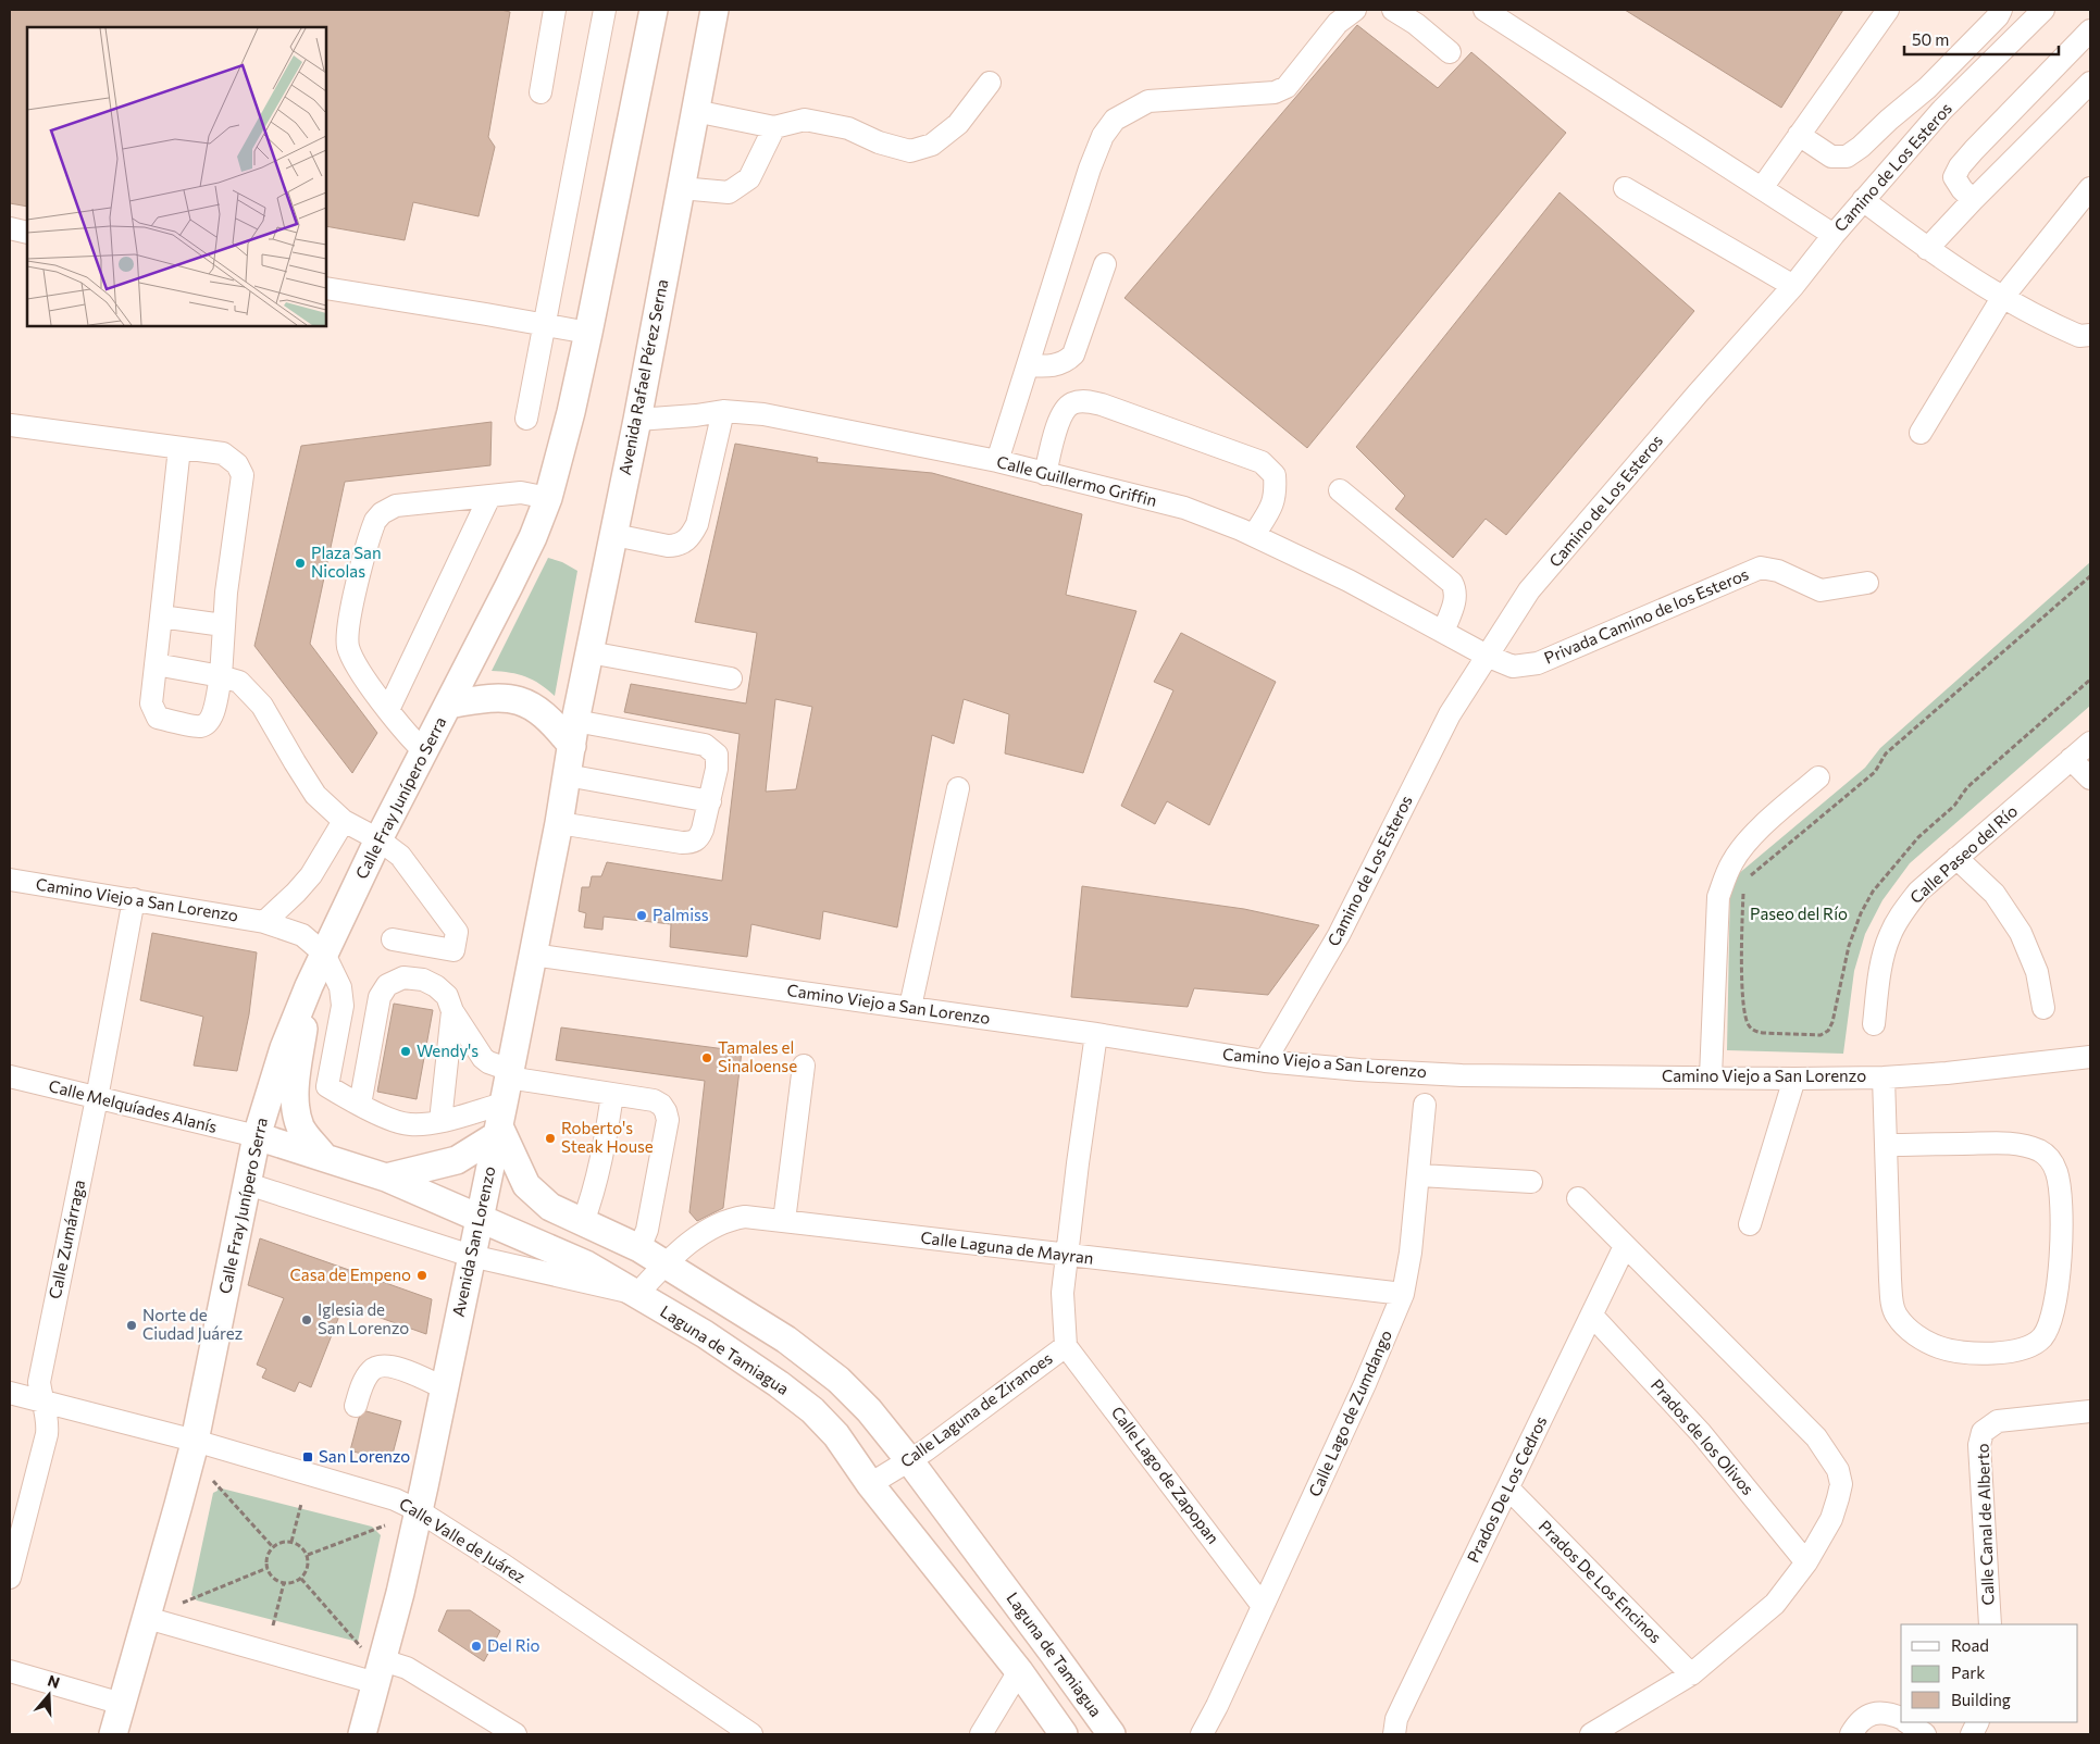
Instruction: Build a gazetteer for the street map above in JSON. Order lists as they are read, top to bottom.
{
  "streets": {
    "main road": [
      "Avenida Rafael Pérez Serna",
      "Calle Fray Junípero Serra",
      "Avenida San Lorenzo",
      "Laguna de Tamiagua"
    ],
    "street": [
      "Camino de Los Esteros",
      "Calle Guillermo Griffin",
      "Privada Camino de los Esteros",
      "Calle Paseo del Río",
      "Camino Viejo a San Lorenzo",
      "Calle Melquíades Alanís",
      "Calle Zumárraga",
      "Calle Laguna de Mayran",
      "Calle Laguna de Ziranoes",
      "Calle Lago de Zumdango",
      "Prados de los Olivos",
      "Calle Lago de Zapopan",
      "Prados De Los Cedros",
      "Calle Canal de Alberto",
      "Calle Valle de Juárez",
      "Prados De Los Encinos"
    ]
  },
  "crossings": [
    ["Camino de Los Esteros", "Calle Guillermo Griffin"],
    ["Camino de Los Esteros", "Privada Camino de los Esteros"],
    ["Camino de Los Esteros", "Camino Viejo a San Lorenzo"],
    ["Avenida Rafael Pérez Serna", "Calle Guillermo Griffin"],
    ["Avenida Rafael Pérez Serna", "Avenida San Lorenzo"],
    ["Calle Guillermo Griffin", "Privada Camino de los Esteros"],
    ["Calle Fray Junípero Serra", "Camino Viejo a San Lorenzo"],
    ["Calle Fray Junípero Serra", "Calle Melquíades Alanís"],
    ["Calle Fray Junípero Serra", "Laguna de Tamiagua"],
    ["Calle Fray Junípero Serra", "Calle Valle de Juárez"],
    ["Camino Viejo a San Lorenzo", "Calle Zumárraga"],
    ["Camino Viejo a San Lorenzo", "Avenida San Lorenzo"],
    ["Camino Viejo a San Lorenzo", "Calle Laguna de Ziranoes"],
    ["Calle Melquíades Alanís", "Calle Zumárraga"],
    ["Calle Melquíades Alanís", "Laguna de Tamiagua"],
    ["Calle Zumárraga", "Calle Valle de Juárez"],
    ["Avenida San Lorenzo", "Laguna de Tamiagua"],
    ["Avenida San Lorenzo", "Calle Valle de Juárez"],
    ["Calle Laguna de Mayran", "Laguna de Tamiagua"],
    ["Calle Laguna de Mayran", "Calle Laguna de Ziranoes"],
    ["Calle Laguna de Mayran", "Calle Lago de Zumdango"],
    ["Laguna de Tamiagua", "Calle Laguna de Ziranoes"],
    ["Calle Laguna de Ziranoes", "Calle Lago de Zapopan"],
    ["Calle Lago de Zumdango", "Calle Lago de Zapopan"],
    ["Prados de los Olivos", "Prados De Los Cedros"],
    ["Prados De Los Cedros", "Prados De Los Encinos"]
  ],
  "parks": ["Paseo del Río"],
  "places": {
    "other": [
      "Plaza San Nicolas",
      "Palmiss",
      "Wendy's",
      "Tamales el Sinaloense",
      "Roberto's Steak House",
      "Casa de Empeno",
      "Iglesia de San Lorenzo",
      "Norte de Ciudad Juárez",
      "Del Rio"
    ],
    "transit": ["San Lorenzo"]
  },
  "legend": ["Road", "Park", "Building"],
  "scale_bar": "50 m",
  "north": "top"
}
